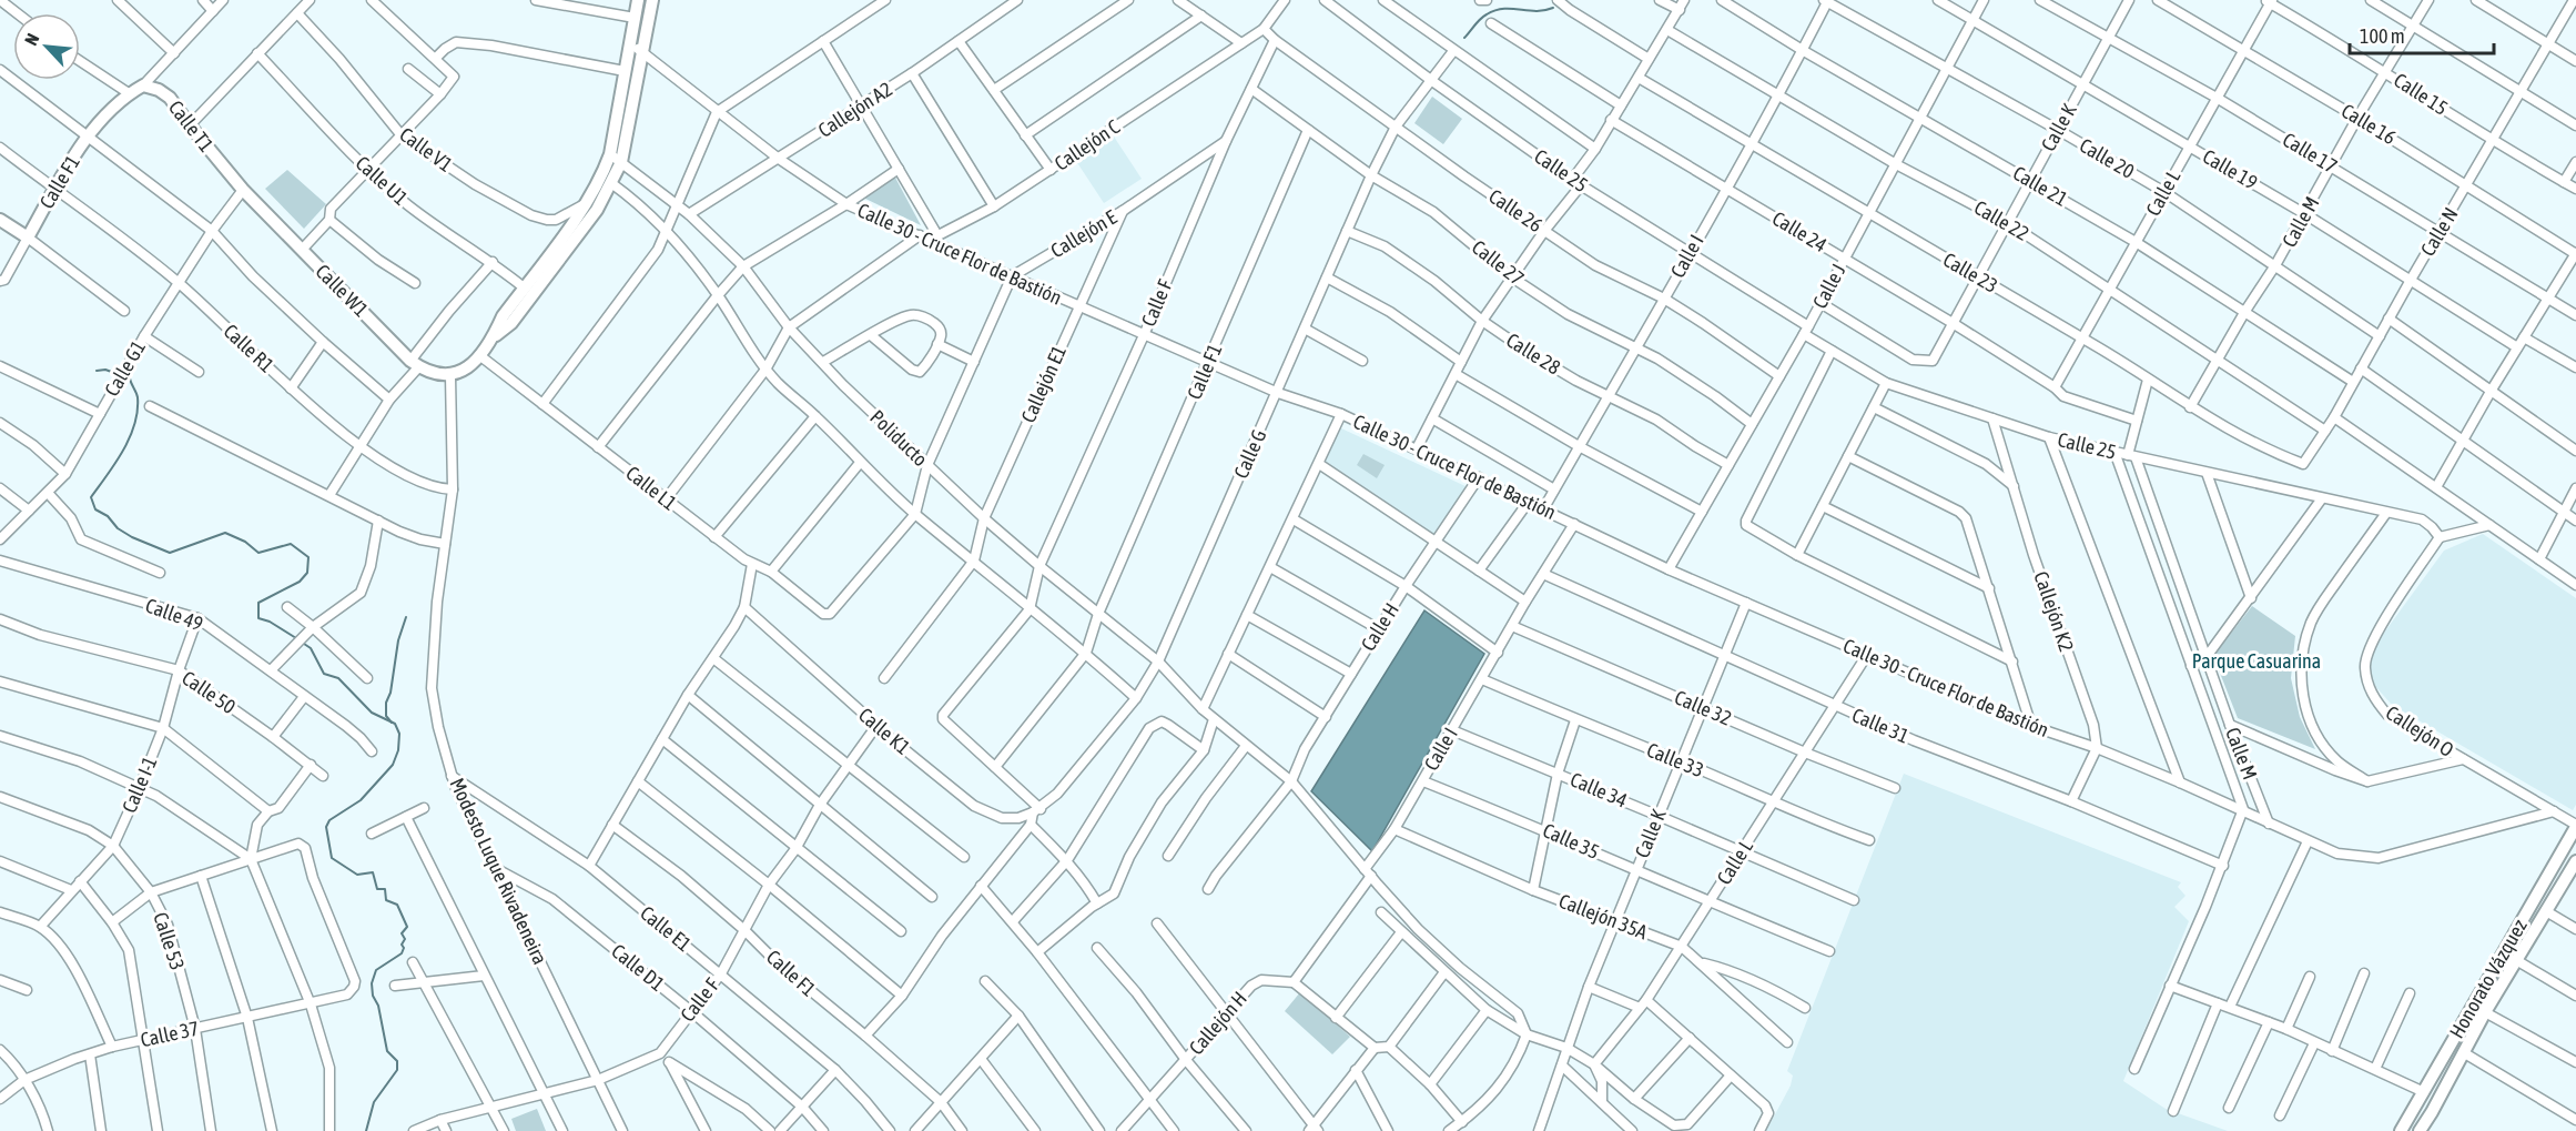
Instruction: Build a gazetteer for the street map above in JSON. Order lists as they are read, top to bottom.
{
  "streets": {
    "street": [
      "Calle 15",
      "Callejón A2",
      "Calle 16",
      "Calle T1",
      "Calle K",
      "Callejón C",
      "Calle V1",
      "Calle 17",
      "Calle 20",
      "Calle 19",
      "Calle 25",
      "Calle U1",
      "Calle F1",
      "Calle 21",
      "Calle L",
      "Calle 26",
      "Calle 22",
      "Calle M",
      "Calle 24",
      "Calle N",
      "Callejón E",
      "Calle 30 - Cruce Flor de Bastión",
      "Calle I",
      "Calle 27",
      "Calle 23",
      "Calle J",
      "Calle W1",
      "Calle F",
      "Calle R1",
      "Calle 28",
      "Calle G1",
      "Callejón E1",
      "Poliducto",
      "Calle G",
      "Calle L1",
      "Callejón K2",
      "Calle 49",
      "Calle H",
      "Calle 50",
      "Calle 32",
      "Calle 31",
      "Calle K1",
      "Callejón O",
      "Calle 33",
      "Calle I-1",
      "Calle 34",
      "Calle 35",
      "Modesto Luque Rivadeneira",
      "Callejón 35A",
      "Calle E1",
      "Calle 53",
      "Calle D1",
      "Honorato Vázquez",
      "Callejón H",
      "Calle 37"
    ]
  },
  "crossings": [
    ["Calle 15", "Calle L"],
    ["Calle 15", "Calle M"],
    ["Calle 15", "Calle N"],
    ["Callejón A2", "Calle 30 - Cruce Flor de Bastión"],
    ["Callejón A2", "Poliducto"],
    ["Calle 16", "Calle L"],
    ["Calle 16", "Calle M"],
    ["Calle 16", "Calle N"],
    ["Calle T1", "Calle W1"],
    ["Calle T1", "Calle G1"],
    ["Calle K", "Calle 17"],
    ["Calle K", "Calle 20"],
    ["Calle K", "Calle 19"],
    ["Calle K", "Calle 21"],
    ["Calle K", "Calle 22"],
    ["Calle K", "Calle 24"],
    ["Calle K", "Calle 30 - Cruce Flor de Bastión"],
    ["Calle K", "Calle 23"],
    ["Calle K", "Calle J"],
    ["Calle K", "Calle 32"],
    ["Calle K", "Calle 31"],
    ["Calle K", "Calle 33"],
    ["Calle K", "Calle 34"],
    ["Calle K", "Calle 35"],
    ["Calle K", "Callejón 35A"],
    ["Callejón C", "Calle 30 - Cruce Flor de Bastión"],
    ["Calle 17", "Calle L"],
    ["Calle 17", "Calle M"],
    ["Calle 17", "Calle N"],
    ["Calle 20", "Calle L"],
    ["Calle 20", "Calle M"],
    ["Calle 20", "Calle N"],
    ["Calle 20", "Calle I"],
    ["Calle 20", "Calle J"],
    ["Calle 19", "Calle L"],
    ["Calle 19", "Calle M"],
    ["Calle 19", "Calle N"],
    ["Calle 19", "Calle J"],
    ["Calle 25", "Calle L"],
    ["Calle 25", "Calle M"],
    ["Calle 25", "Calle 24"],
    ["Calle 25", "Calle I"],
    ["Calle 25", "Calle J"],
    ["Calle 25", "Calle G"],
    ["Calle 25", "Callejón K2"],
    ["Calle F1", "Calle 30 - Cruce Flor de Bastión"],
    ["Calle F1", "Calle 27"],
    ["Calle F1", "Calle F"],
    ["Calle F1", "Calle R1"],
    ["Calle F1", "Poliducto"],
    ["Calle F1", "Calle G"],
    ["Calle 21", "Calle L"],
    ["Calle 21", "Calle M"],
    ["Calle 21", "Calle N"],
    ["Calle 21", "Calle I"],
    ["Calle 21", "Calle J"],
    ["Calle L", "Calle 22"],
    ["Calle L", "Calle 24"],
    ["Calle L", "Calle 30 - Cruce Flor de Bastión"],
    ["Calle L", "Calle 23"],
    ["Calle L", "Calle 32"],
    ["Calle L", "Calle 31"],
    ["Calle L", "Calle 33"],
    ["Calle L", "Calle 34"],
    ["Calle L", "Calle 35"],
    ["Calle L", "Callejón 35A"],
    ["Calle 26", "Calle I"],
    ["Calle 26", "Calle J"],
    ["Calle 26", "Calle F"],
    ["Calle 26", "Calle G"],
    ["Calle 22", "Calle M"],
    ["Calle 22", "Calle N"],
    ["Calle 22", "Calle I"],
    ["Calle 22", "Calle J"],
    ["Calle M", "Calle 30 - Cruce Flor de Bastión"],
    ["Calle M", "Calle 23"],
    ["Calle 24", "Calle I"],
    ["Calle 24", "Calle J"],
    ["Calle N", "Calle 23"],
    ["Callejón E", "Calle 30 - Cruce Flor de Bastión"],
    ["Callejón E", "Calle F"],
    ["Callejón E", "Callejón E1"],
    ["Calle 30 - Cruce Flor de Bastión", "Calle I"],
    ["Calle 30 - Cruce Flor de Bastión", "Calle J"],
    ["Calle 30 - Cruce Flor de Bastión", "Calle F"],
    ["Calle 30 - Cruce Flor de Bastión", "Callejón E1"],
    ["Calle 30 - Cruce Flor de Bastión", "Calle G"],
    ["Calle 30 - Cruce Flor de Bastión", "Callejón K2"],
    ["Calle 30 - Cruce Flor de Bastión", "Calle H"],
    ["Calle 30 - Cruce Flor de Bastión", "Callejón O"],
    ["Calle I", "Calle 27"],
    ["Calle I", "Calle 23"],
    ["Calle I", "Calle 28"],
    ["Calle I", "Poliducto"],
    ["Calle I", "Calle 32"],
    ["Calle I", "Calle 31"],
    ["Calle I", "Calle 33"],
    ["Calle I", "Calle 34"],
    ["Calle I", "Calle 35"],
    ["Calle I", "Callejón 35A"],
    ["Calle 27", "Calle J"],
    ["Calle 27", "Calle F"],
    ["Calle 27", "Calle G"],
    ["Calle 23", "Calle J"],
    ["Calle J", "Calle 28"],
    ["Calle W1", "Calle G1"],
    ["Calle W1", "Modesto Luque Rivadeneira"],
    ["Calle F", "Poliducto"],
    ["Calle F", "Calle K1"],
    ["Calle F", "Calle E1"],
    ["Calle F", "Calle D1"],
    ["Calle R1", "Calle G1"],
    ["Calle R1", "Modesto Luque Rivadeneira"],
    ["Calle 28", "Calle G"],
    ["Callejón E1", "Poliducto"],
    ["Poliducto", "Calle G"],
    ["Poliducto", "Calle H"],
    ["Calle G", "Calle K1"],
    ["Calle 49", "Calle I-1"],
    ["Calle 50", "Calle I-1"],
    ["Callejón O", "Honorato Vázquez"],
    ["Calle I-1", "Calle 53"],
    ["Modesto Luque Rivadeneira", "Calle E1"],
    ["Modesto Luque Rivadeneira", "Calle D1"],
    ["Calle 53", "Calle 37"]
  ],
  "parks": ["Parque Casuarina"],
  "scale_bar": "100 m",
  "north": "top left"
}
